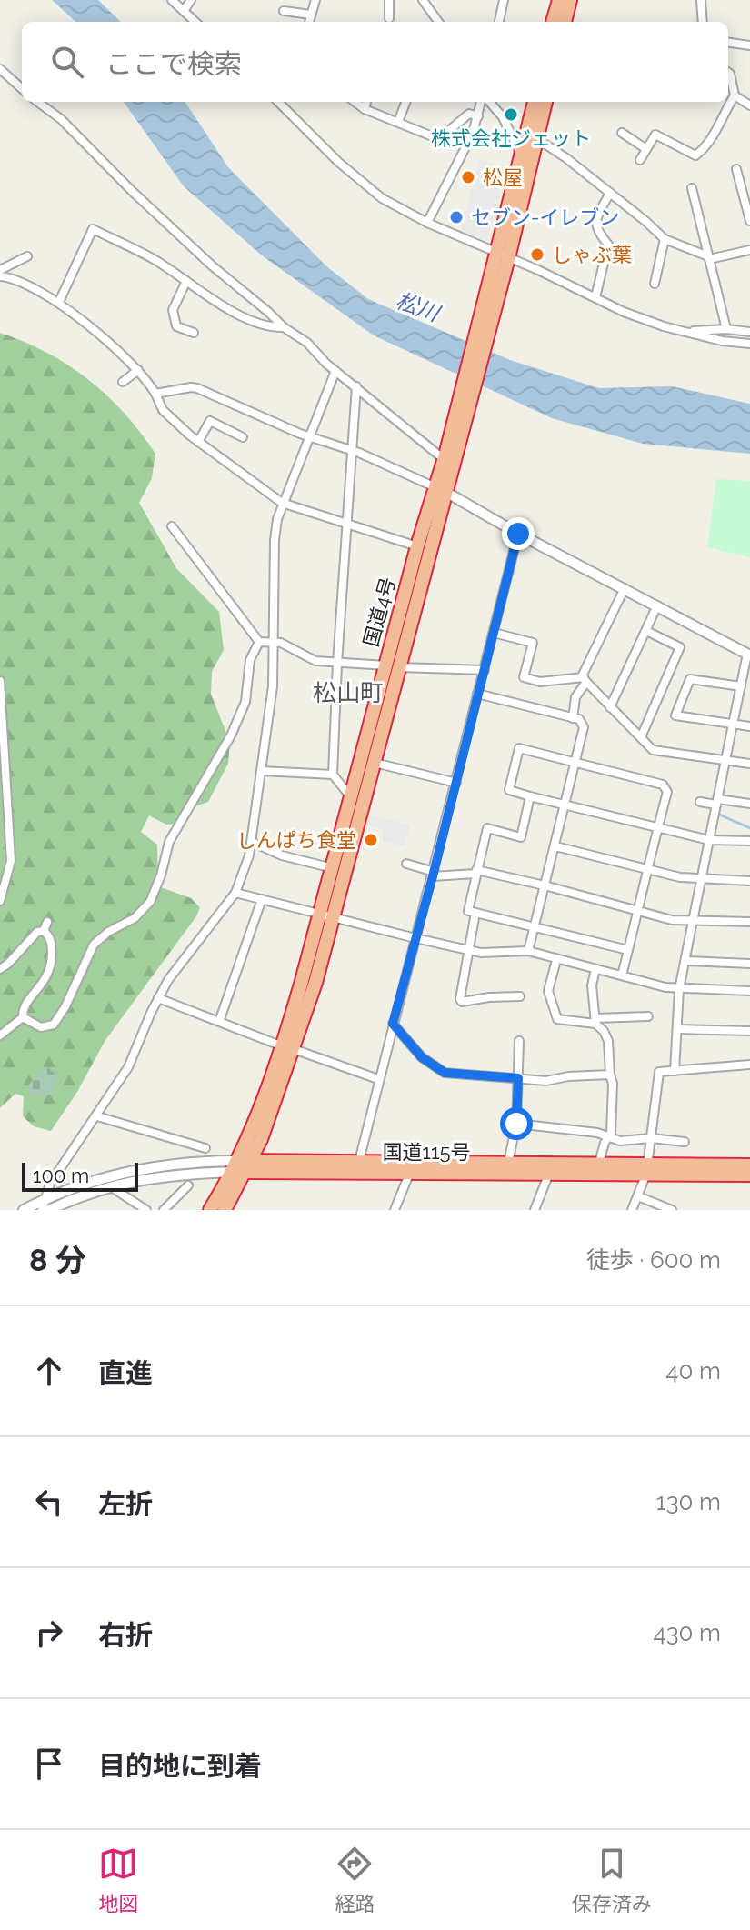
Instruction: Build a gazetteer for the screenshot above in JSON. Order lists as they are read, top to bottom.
{
  "streets": {
    "highway": ["国道4号", "国道115号"]
  },
  "crossings": [
    ["国道4号", "国道115号"]
  ],
  "districts": ["松山町"],
  "water": ["松川"],
  "places": [
    "株式会社ジェット",
    "松屋",
    "セブン-イレブン",
    "しゃぶ葉",
    "しんぱち食堂"
  ],
  "scale_bar": "100 m",
  "page": {
    "search": "ここで検索",
    "scale": "100 m",
    "heading": ["8 分", "徒歩 · 600 m"],
    "list": [
      ["直進", "40 m"],
      ["左折", "130 m"],
      ["右折", "430 m"],
      "目的地に到着"
    ],
    "nav": ["地図", "経路", "保存済み"]
  }
}
